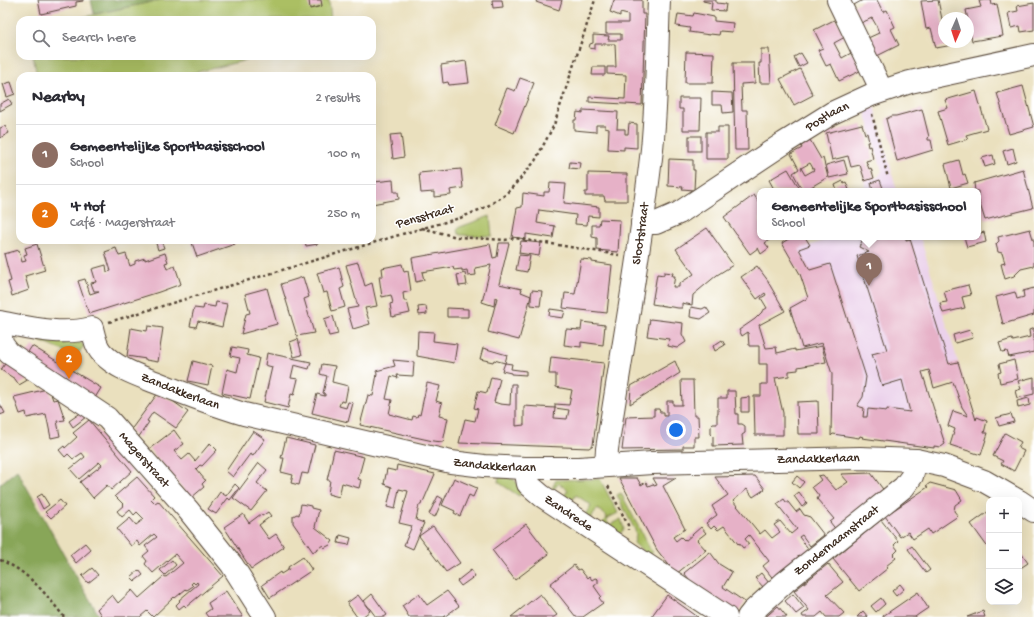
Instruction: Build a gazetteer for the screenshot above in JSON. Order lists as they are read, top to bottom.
{
  "streets": {
    "street": [
      "Postlaan",
      "Slootstraat",
      "Zandakkerlaan",
      "Magerstraat",
      "Zandrede",
      "Zondernaamstraat"
    ],
    "path": ["Pensstraat"]
  },
  "crossings": [
    ["Postlaan", "Slootstraat"],
    ["Pensstraat", "Zandakkerlaan"],
    ["Slootstraat", "Zandakkerlaan"],
    ["Zandakkerlaan", "Zandrede"],
    ["Zandakkerlaan", "Zondernaamstraat"]
  ],
  "north": "bottom",
  "page": {
    "search": "Search here",
    "heading": ["Nearby", "2 results"],
    "list": [
      {
        "mark": "1",
        "name": "Gemeentelijke Sportbasisschool",
        "note": "School",
        "value": "100 m"
      },
      {
        "mark": "2",
        "name": "'t Hof",
        "note": "Café · Magerstraat",
        "value": "250 m"
      }
    ],
    "popup": ["Gemeentelijke Sportbasisschool", "School"],
    "pins": ["1", "2"],
    "map_buttons": ["+", "−"]
  }
}
